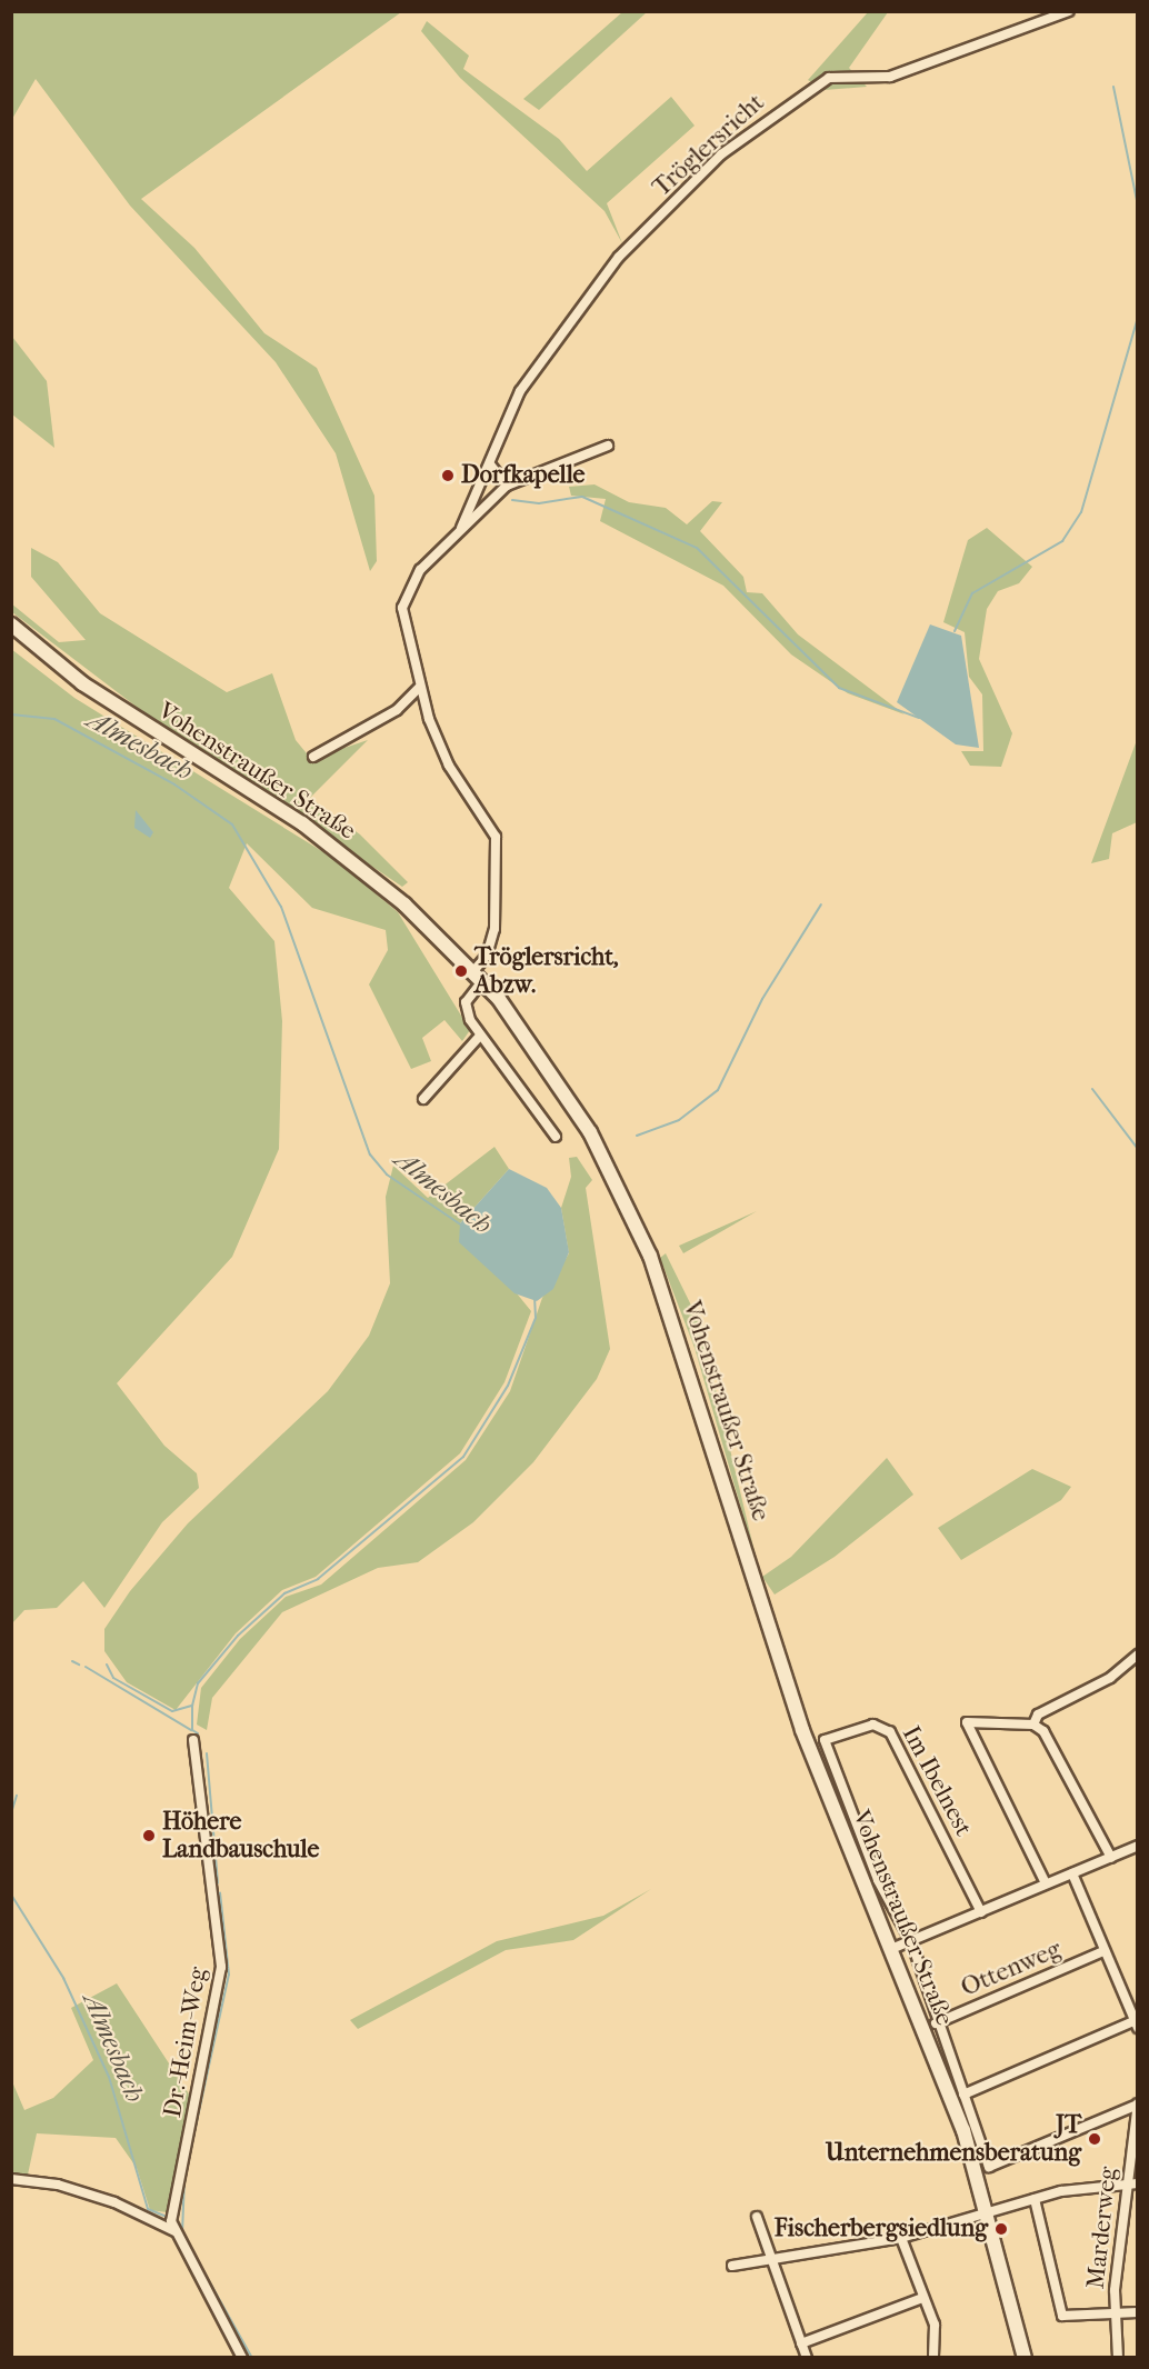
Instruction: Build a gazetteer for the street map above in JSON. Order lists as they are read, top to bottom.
{
  "streets": {
    "main road": ["Vohenstraußer Straße"],
    "street": [
      "Tröglersricht",
      "Im Ibelnest",
      "Ottenweg",
      "Dr.-Heim-Weg",
      "Marderweg"
    ]
  },
  "crossings": [
    ["Tröglersricht", "Vohenstraußer Straße"],
    ["Vohenstraußer Straße", "Im Ibelnest"],
    ["Vohenstraußer Straße", "Ottenweg"],
    ["Vohenstraußer Straße", "Marderweg"]
  ],
  "water": ["Almesbach"],
  "places": [
    "Dorfkapelle",
    "Tröglersricht, Abzw.",
    "Höhere Landbauschule",
    "JT Unternehmensberatung",
    "Fischerbergsiedlung"
  ]
}
